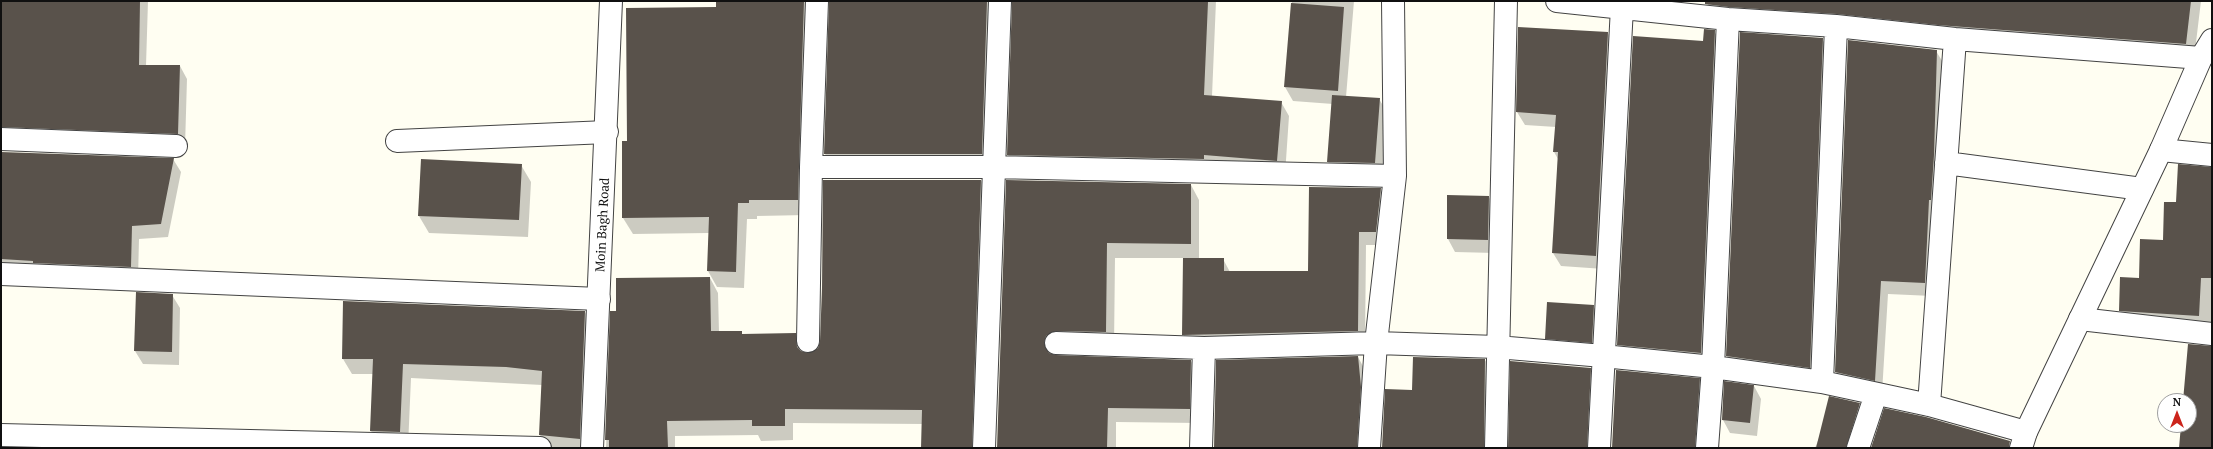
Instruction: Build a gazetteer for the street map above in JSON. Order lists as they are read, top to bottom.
{
  "streets": {
    "street": ["Moin Bagh Road"]
  },
  "north": "top"
}
